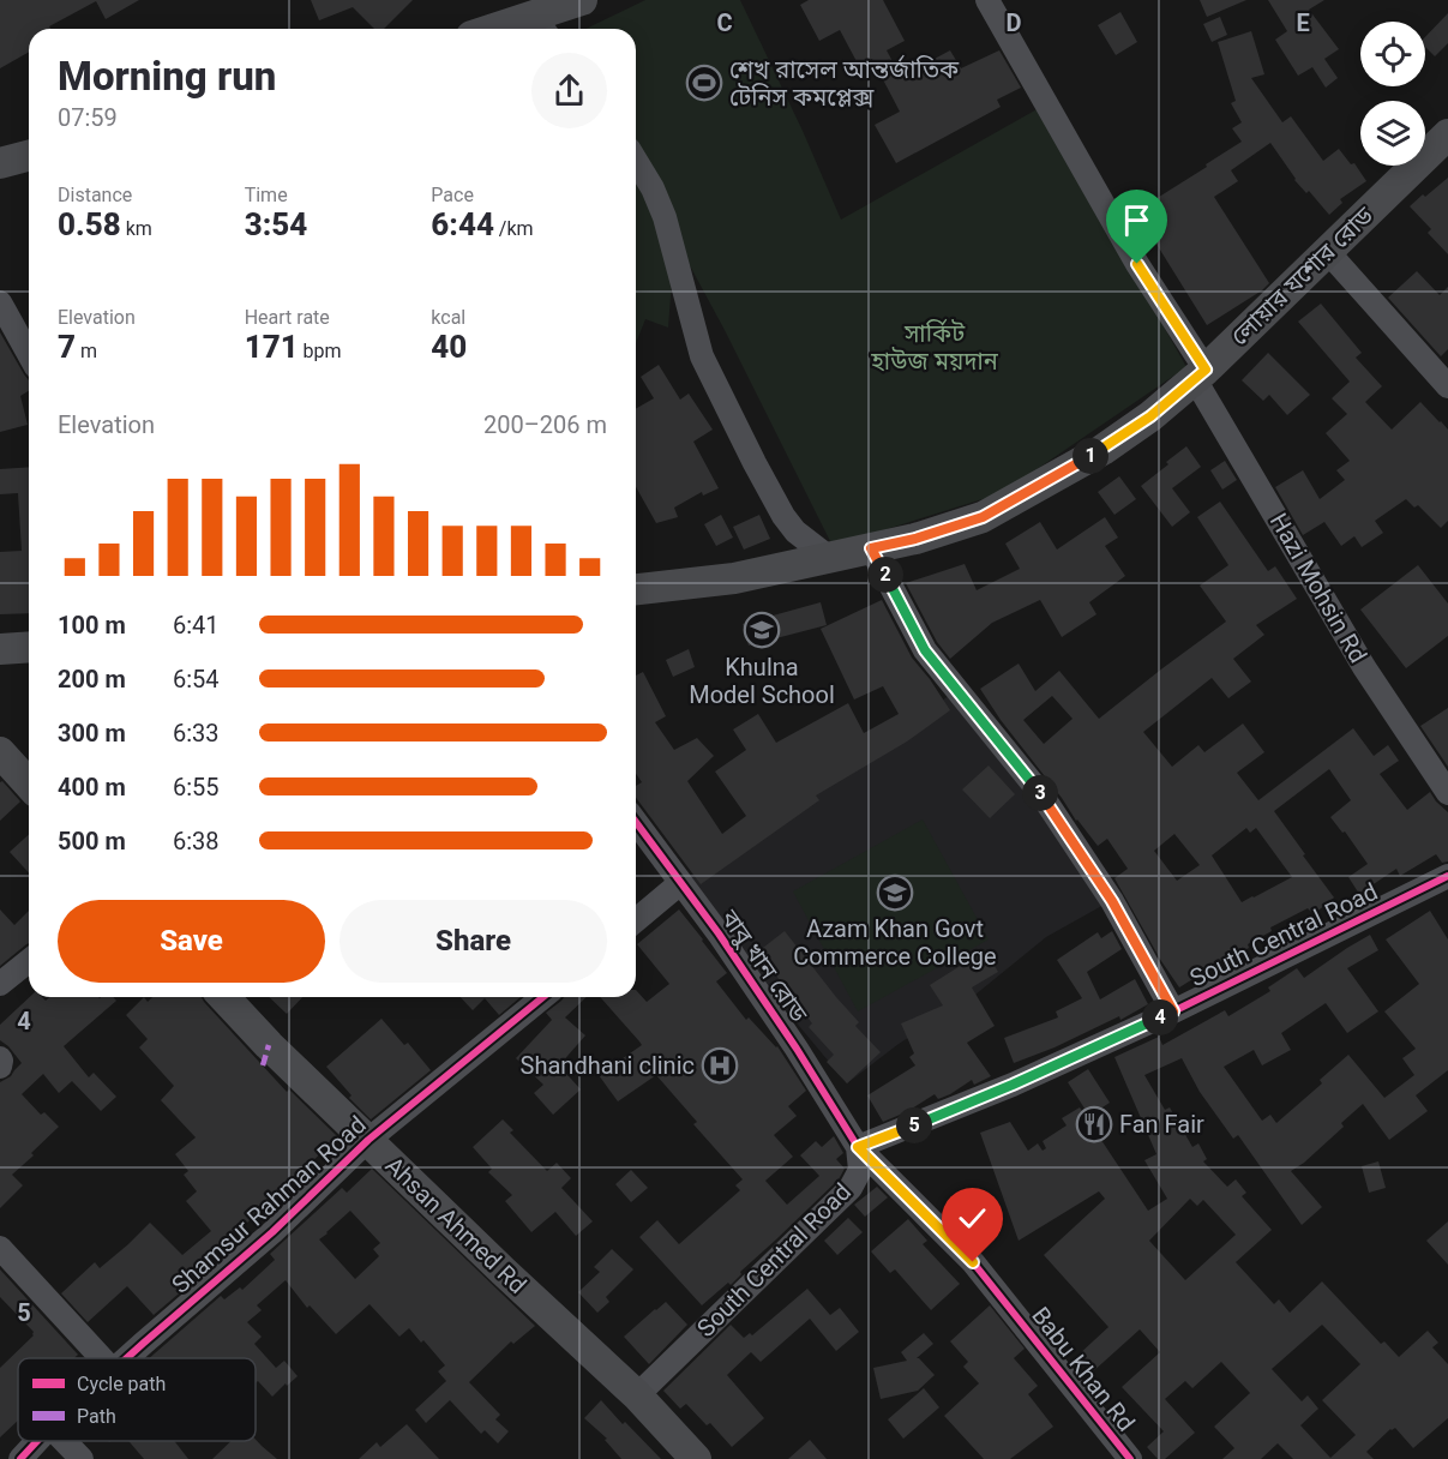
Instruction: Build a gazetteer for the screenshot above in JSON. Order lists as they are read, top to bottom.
{
  "streets": {
    "main road": ["লোয়ার যশোর রোড", "Ahsan Ahmed Rd"],
    "street": [
      "Hazi Mohsin Rd",
      "South Central Road",
      "বাবু খান রোড",
      "Shamsur Rahman Road",
      "Babu Khan Rd"
    ]
  },
  "crossings": [
    ["লোয়ার যশোর রোড", "Hazi Mohsin Rd"],
    ["South Central Road", "বাবু খান রোড"],
    ["South Central Road", "Ahsan Ahmed Rd"],
    ["South Central Road", "Babu Khan Rd"],
    ["বাবু খান রোড", "Babu Khan Rd"],
    ["Shamsur Rahman Road", "Ahsan Ahmed Rd"]
  ],
  "parks": ["সার্কিট হাউজ ময়দান"],
  "places": {
    "sports": ["শেখ রাসেল আন্তর্জাতিক টেনিস কমপ্লেক্স"],
    "school or university": ["Khulna Model School", "Azam Khan Govt Commerce College"],
    "hospital": ["Shandhani clinic"],
    "restaurant": ["Fan Fair"]
  },
  "legend": ["Cycle path", "Path"],
  "page": {
    "heading": ["Morning run", "07:59"],
    "stats": [
      ["Distance", "0.58 km"],
      ["Time", "3:54"],
      ["Pace", "6:44 /km"],
      ["Elevation", "7 m"],
      ["Heart rate", "171 bpm"],
      ["kcal", "40"]
    ],
    "chart": ["Elevation", "200–206 m"],
    "pins": [
      "1",
      "2",
      "3",
      "4",
      "5"
    ],
    "list": [
      {
        "name": "100 m",
        "note": "6:41"
      },
      {
        "name": "200 m",
        "note": "6:54"
      },
      {
        "name": "300 m",
        "note": "6:33"
      },
      {
        "name": "400 m",
        "note": "6:55"
      },
      {
        "name": "500 m",
        "note": "6:38"
      }
    ],
    "buttons": ["Save", "Share"]
  },
  "grid": {
    "columns": ["C", "D", "E"],
    "rows": ["4", "5"]
  }
}
